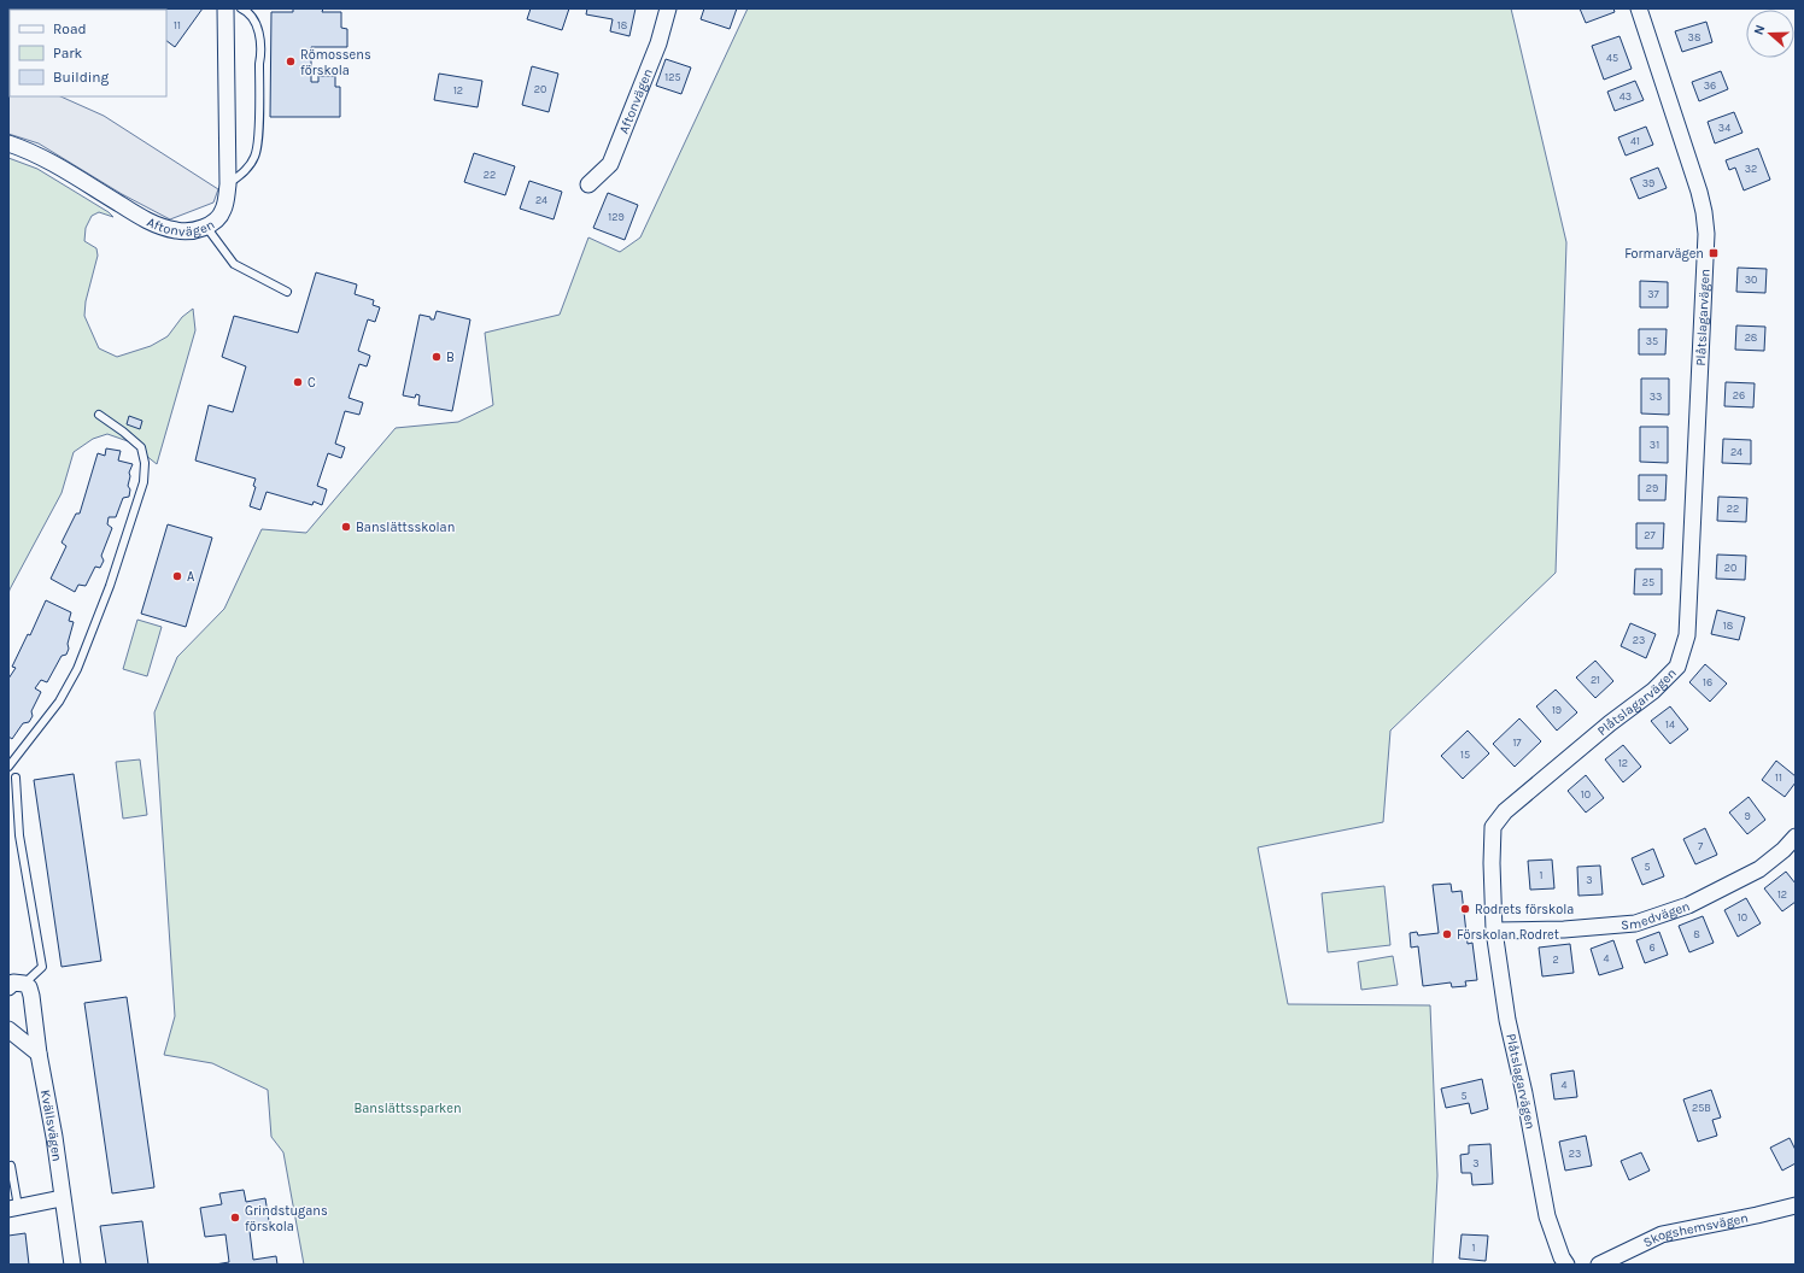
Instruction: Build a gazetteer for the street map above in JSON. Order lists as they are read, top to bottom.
{
  "streets": {
    "street": [
      "Aftonvägen",
      "Plåtslagarvägen",
      "Smedvägen",
      "Kvällsvägen",
      "Skogshemsvägen"
    ]
  },
  "crossings": [
    ["Plåtslagarvägen", "Smedvägen"]
  ],
  "parks": ["Banslättssparken"],
  "places": {
    "other": [
      "Römossens förskola",
      "B",
      "C",
      "Banslättsskolan",
      "A",
      "Rodrets förskola",
      "Förskolan Rodret",
      "Grindstugans förskola"
    ],
    "transit": ["Formarvägen"]
  },
  "house_numbers": [
    "11",
    "18",
    "38",
    "45",
    "125",
    "36",
    "20",
    "12",
    "43",
    "34",
    "41",
    "32",
    "22",
    "39",
    "24",
    "129",
    "30",
    "37",
    "28",
    "35",
    "26",
    "33",
    "31",
    "24",
    "29",
    "22",
    "27",
    "20",
    "25",
    "18",
    "23",
    "21",
    "16",
    "19",
    "14",
    "17",
    "15",
    "12",
    "11",
    "10",
    "9",
    "7",
    "5",
    "1",
    "3",
    "12",
    "10",
    "8",
    "6",
    "4",
    "2",
    "4",
    "5",
    "25B",
    "23",
    "3",
    "1"
  ],
  "legend": ["Road", "Park", "Building"],
  "north": "left"
}
